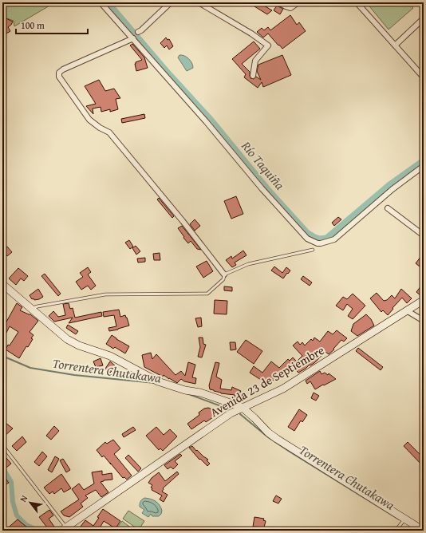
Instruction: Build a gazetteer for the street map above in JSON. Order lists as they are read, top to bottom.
{
  "streets": {
    "main road": ["Avenida 23 de Septiembre"]
  },
  "water": ["Río Taquiña", "Torrentera Chutakawa"],
  "scale_bar": "100 m",
  "north": "top left"
}
